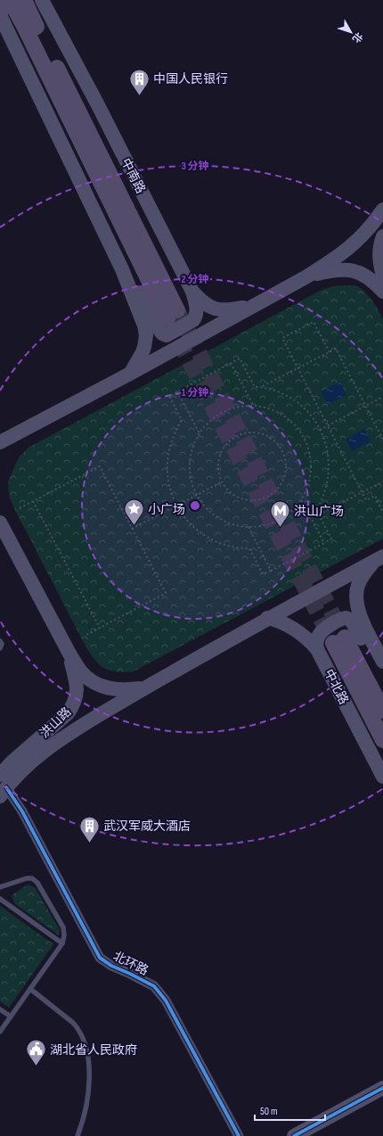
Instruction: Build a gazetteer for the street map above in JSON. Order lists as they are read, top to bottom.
{
  "streets": {
    "main road": ["中南路", "中北路", "洪山路"],
    "street": ["北环路"]
  },
  "crossings": [
    ["中北路", "洪山路"],
    ["洪山路", "北环路"]
  ],
  "places": {
    "building": ["中国人民银行", "武汉军威大酒店"],
    "place": ["小广场"],
    "metro station": ["洪山广场"],
    "public building": ["湖北省人民政府"]
  },
  "scale_bar": "50 m",
  "north": "bottom right",
  "rings": ["3 分钟", "2 分钟", "1 分钟"]
}
